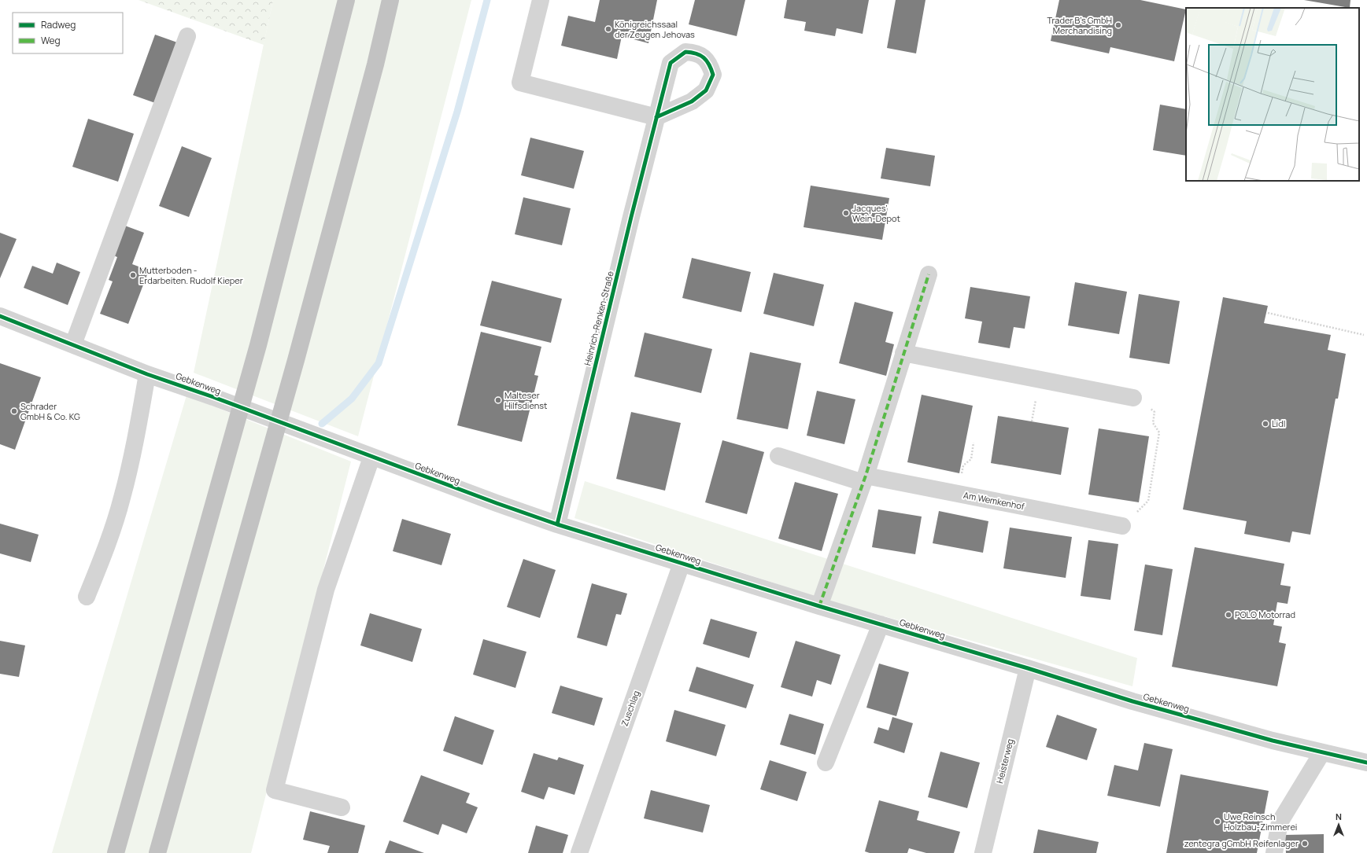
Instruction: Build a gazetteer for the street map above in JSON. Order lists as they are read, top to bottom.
{
  "streets": {
    "street": [
      "Heinrich-Renken-Straße",
      "Gebkenweg",
      "Am Wemkenhof",
      "Zuschlag",
      "Heisterweg"
    ]
  },
  "crossings": [
    ["Heinrich-Renken-Straße", "Gebkenweg"],
    ["Gebkenweg", "Zuschlag"],
    ["Gebkenweg", "Heisterweg"]
  ],
  "places": [
    "Trader B's GmbH Merchandising",
    "Königreichssaal der Zeugen Jehovas",
    "Jacques’ Wein-Depot",
    "Mutterboden - Erdarbeiten. Rudolf Kieper",
    "Malteser Hilfsdienst",
    "Schrader GmbH & Co. KG",
    "Lidl",
    "POLO Motorrad",
    "Uwe Reinsch Holzbau-Zimmerei",
    "zentegra gGmbH Reifenlager"
  ],
  "legend": ["Radweg", "Weg"],
  "north": "top"
}
